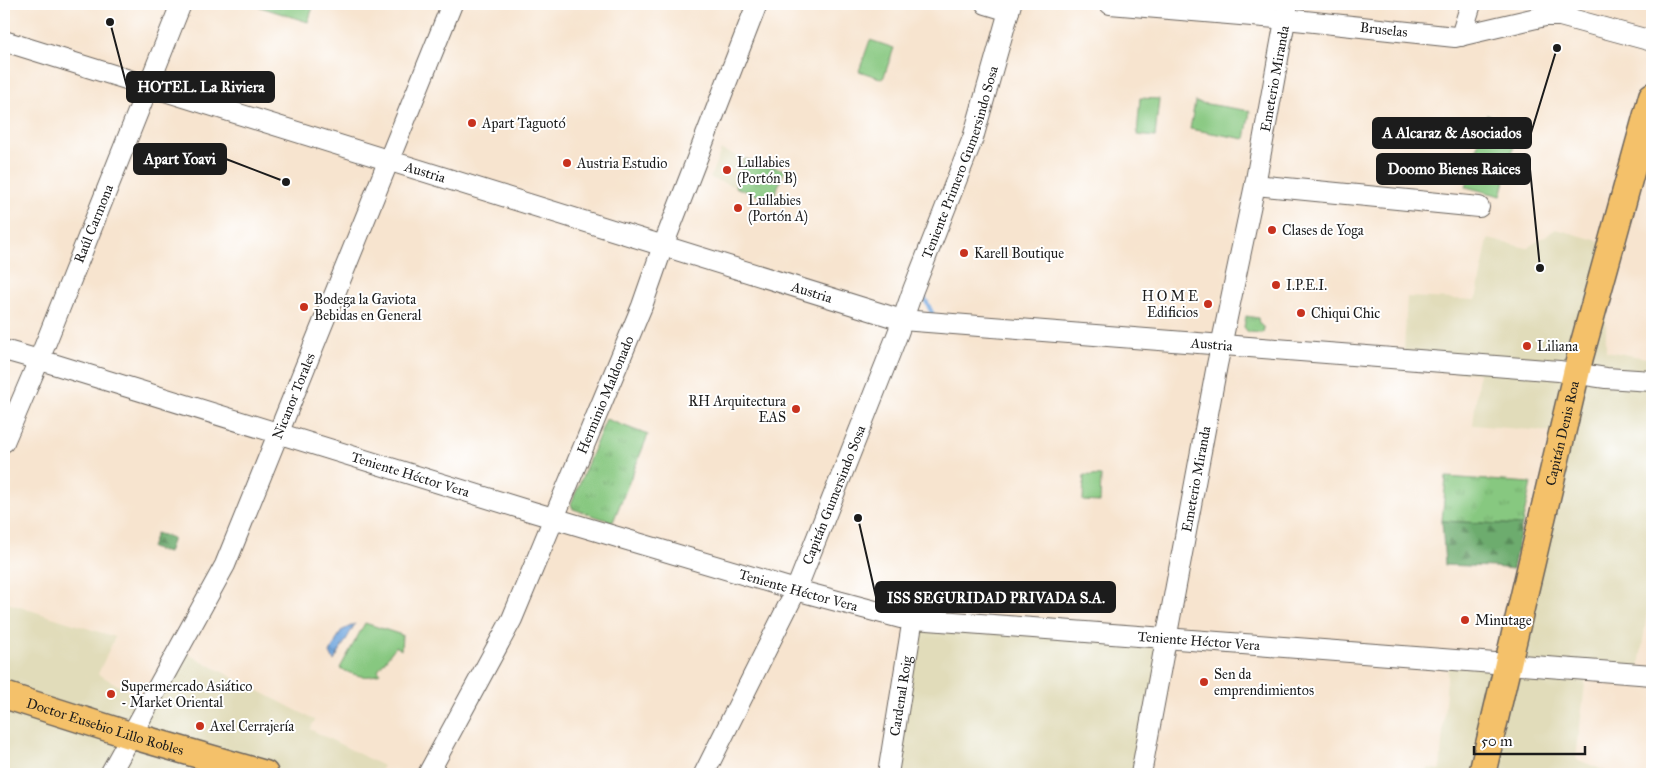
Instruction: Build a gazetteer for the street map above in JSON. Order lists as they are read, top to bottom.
{
  "streets": {
    "main road": ["Capitán Denis Roa", "Doctor Eusebio Lillo Robles"],
    "street": [
      "Bruselas",
      "Emeterio Miranda",
      "Teniente Primero Gumersindo Sosa",
      "Austria",
      "Raúl Carmona",
      "Herminio Maldonado",
      "Nicanor Torales",
      "Teniente Héctor Vera",
      "Capitán Gumersindo Sosa",
      "Cardenal Roig"
    ]
  },
  "crossings": [
    ["Bruselas", "Emeterio Miranda"],
    ["Emeterio Miranda", "Austria"],
    ["Emeterio Miranda", "Teniente Héctor Vera"],
    ["Teniente Primero Gumersindo Sosa", "Austria"],
    ["Teniente Primero Gumersindo Sosa", "Capitán Gumersindo Sosa"],
    ["Austria", "Raúl Carmona"],
    ["Austria", "Herminio Maldonado"],
    ["Austria", "Nicanor Torales"],
    ["Austria", "Capitán Denis Roa"],
    ["Austria", "Capitán Gumersindo Sosa"],
    ["Raúl Carmona", "Teniente Héctor Vera"],
    ["Herminio Maldonado", "Teniente Héctor Vera"],
    ["Nicanor Torales", "Teniente Héctor Vera"],
    ["Nicanor Torales", "Doctor Eusebio Lillo Robles"],
    ["Capitán Denis Roa", "Teniente Héctor Vera"],
    ["Teniente Héctor Vera", "Capitán Gumersindo Sosa"],
    ["Teniente Héctor Vera", "Cardenal Roig"]
  ],
  "places": [
    "HOTEL. La Riviera",
    "A Alcaraz & Asociados",
    "Apart Taguotó",
    "Austria Estudio",
    "Lullabies (Portón B)",
    "Apart Yoavi",
    "Lullabies (Portón A)",
    "Clases de Yoga",
    "Karell Boutique",
    "Doomo Bienes Raices",
    "I.P.E.I.",
    "H O M E Edificios",
    "Bodega la Gaviota Bebidas en General",
    "Chiqui Chic",
    "Liliana",
    "RH Arquitectura EAS",
    "ISS SEGURIDAD PRIVADA S.A.",
    "Minutage",
    "Sen da emprendimientos",
    "Supermercado Asiático - Market Oriental",
    "Axel Cerrajería"
  ],
  "scale_bar": "50 m"
}
